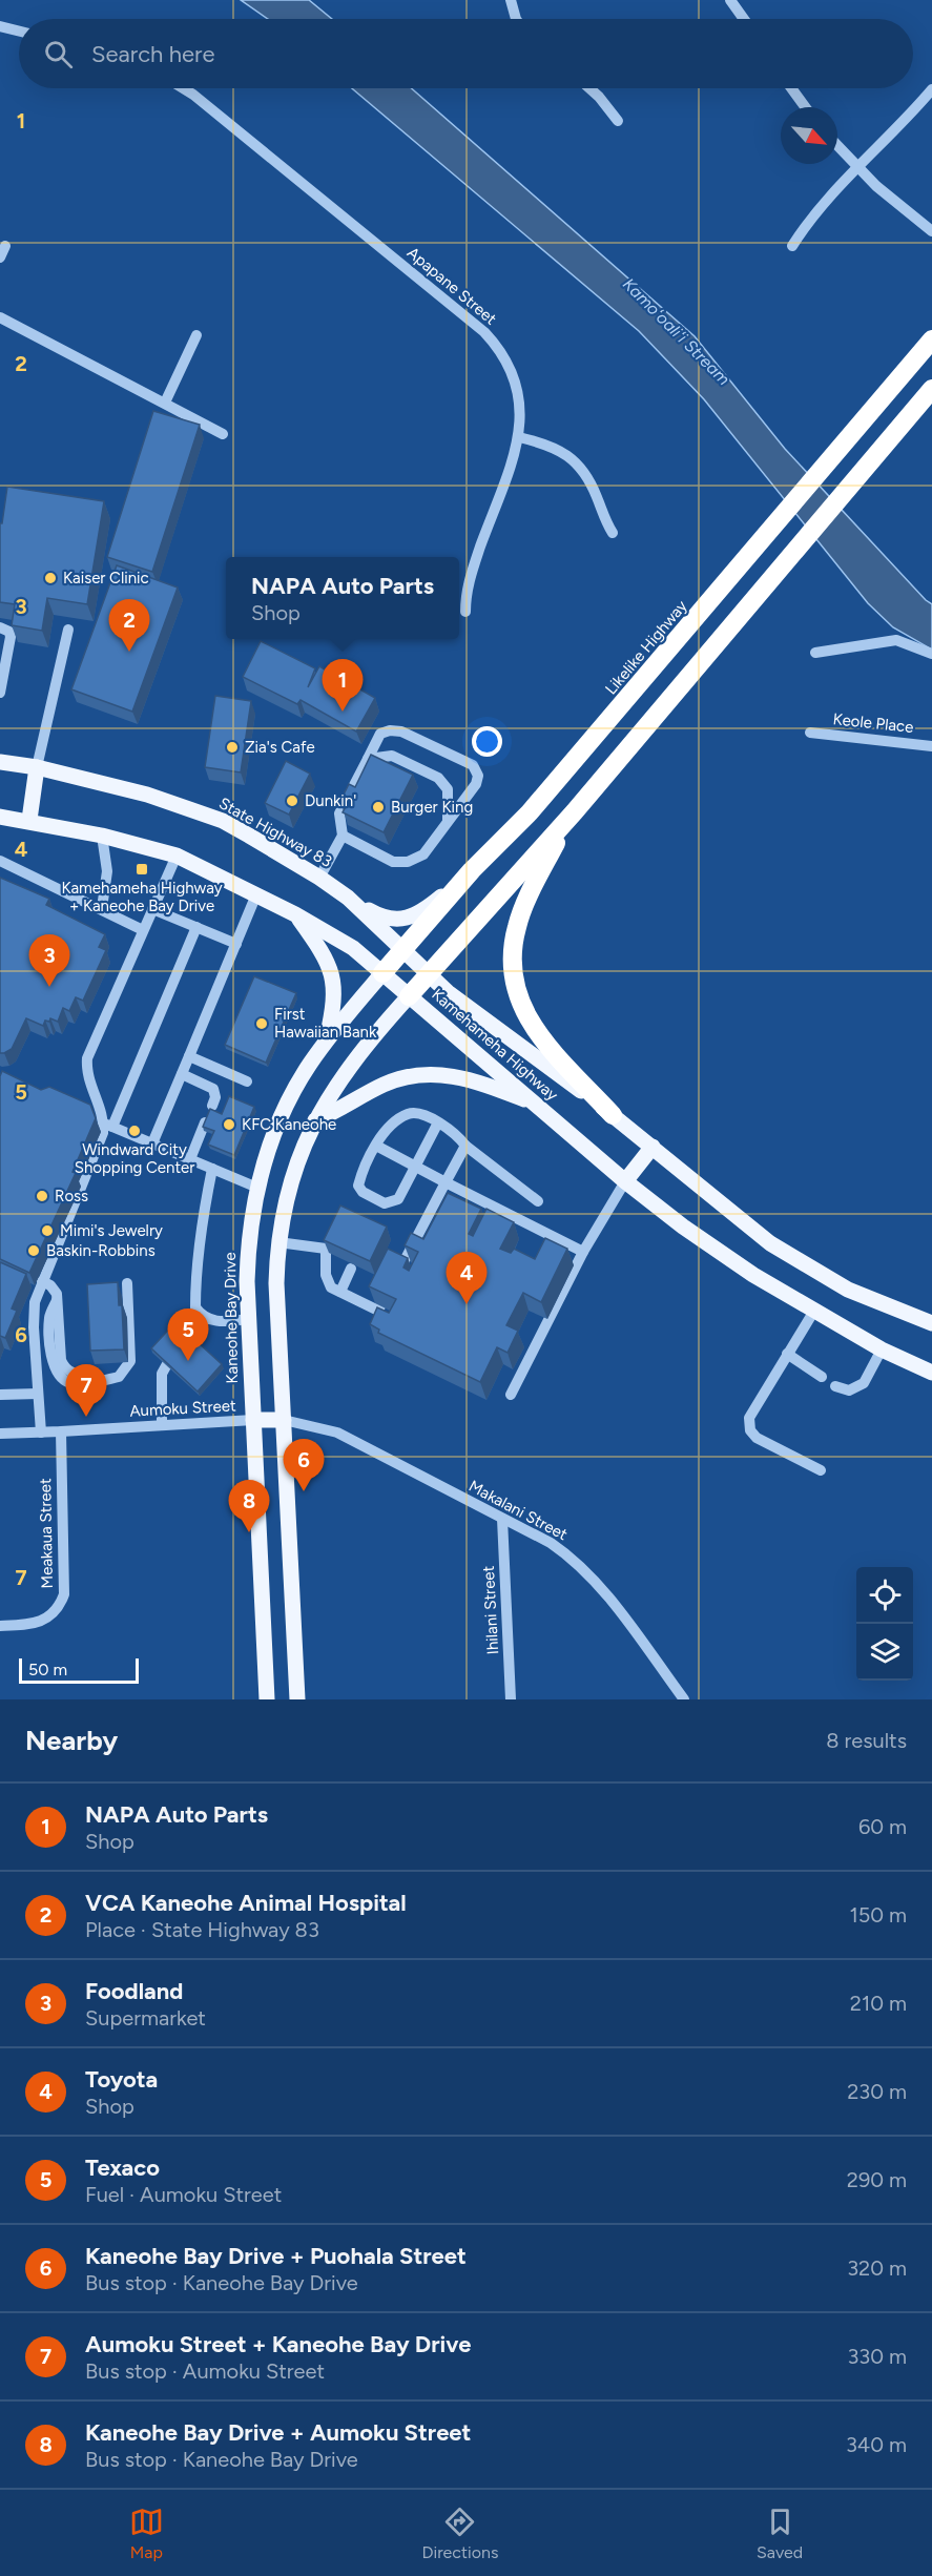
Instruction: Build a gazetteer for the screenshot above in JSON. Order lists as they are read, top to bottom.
{
  "streets": {
    "highway": ["Likelike Highway"],
    "main road": ["State Highway 83", "Kamehameha Highway", "Kaneohe Bay Drive"],
    "street": [
      "Apapane Street",
      "Keole Place",
      "Aumoku Street",
      "Makalani Street",
      "Meakaua Street",
      "Ihilani Street"
    ]
  },
  "crossings": [
    ["Likelike Highway", "State Highway 83"],
    ["Likelike Highway", "Kamehameha Highway"],
    ["Likelike Highway", "Kaneohe Bay Drive"],
    ["State Highway 83", "Kamehameha Highway"],
    ["Kamehameha Highway", "Kaneohe Bay Drive"],
    ["Kaneohe Bay Drive", "Aumoku Street"],
    ["Aumoku Street", "Meakaua Street"],
    ["Makalani Street", "Ihilani Street"]
  ],
  "water": ["Kamoʻoaliʻi Stream"],
  "places": {
    "other": [
      "Kaiser Clinic",
      "Zia's Cafe",
      "Dunkin'",
      "Burger King",
      "First Hawaiian Bank",
      "KFC Kaneohe",
      "Windward City Shopping Center",
      "Ross",
      "Mimi's Jewelry",
      "Baskin-Robbins"
    ],
    "transit": ["Kamehameha Highway + Kaneohe Bay Drive"]
  },
  "scale_bar": "50 m",
  "north": "bottom right",
  "page": {
    "search": "Search here",
    "popup": ["NAPA Auto Parts", "Shop"],
    "pins": [
      "2",
      "1",
      "3",
      "4",
      "5",
      "7",
      "6",
      "8"
    ],
    "scale": "50 m",
    "heading": ["Nearby", "8 results"],
    "list": [
      {
        "mark": "1",
        "name": "NAPA Auto Parts",
        "note": "Shop",
        "value": "60 m"
      },
      {
        "mark": "2",
        "name": "VCA Kaneohe Animal Hospital",
        "note": "Place · State Highway 83",
        "value": "150 m"
      },
      {
        "mark": "3",
        "name": "Foodland",
        "note": "Supermarket",
        "value": "210 m"
      },
      {
        "mark": "4",
        "name": "Toyota",
        "note": "Shop",
        "value": "230 m"
      },
      {
        "mark": "5",
        "name": "Texaco",
        "note": "Fuel · Aumoku Street",
        "value": "290 m"
      },
      {
        "mark": "6",
        "name": "Kaneohe Bay Drive + Puohala Street",
        "note": "Bus stop · Kaneohe Bay Drive",
        "value": "320 m"
      },
      {
        "mark": "7",
        "name": "Aumoku Street + Kaneohe Bay Drive",
        "note": "Bus stop · Aumoku Street",
        "value": "330 m"
      },
      {
        "mark": "8",
        "name": "Kaneohe Bay Drive + Aumoku Street",
        "note": "Bus stop · Kaneohe Bay Drive",
        "value": "340 m"
      }
    ],
    "nav": ["Map", "Directions", "Saved"]
  },
  "grid": {
    "rows": [
      "1",
      "2",
      "3",
      "4",
      "5",
      "6",
      "7"
    ]
  }
}
